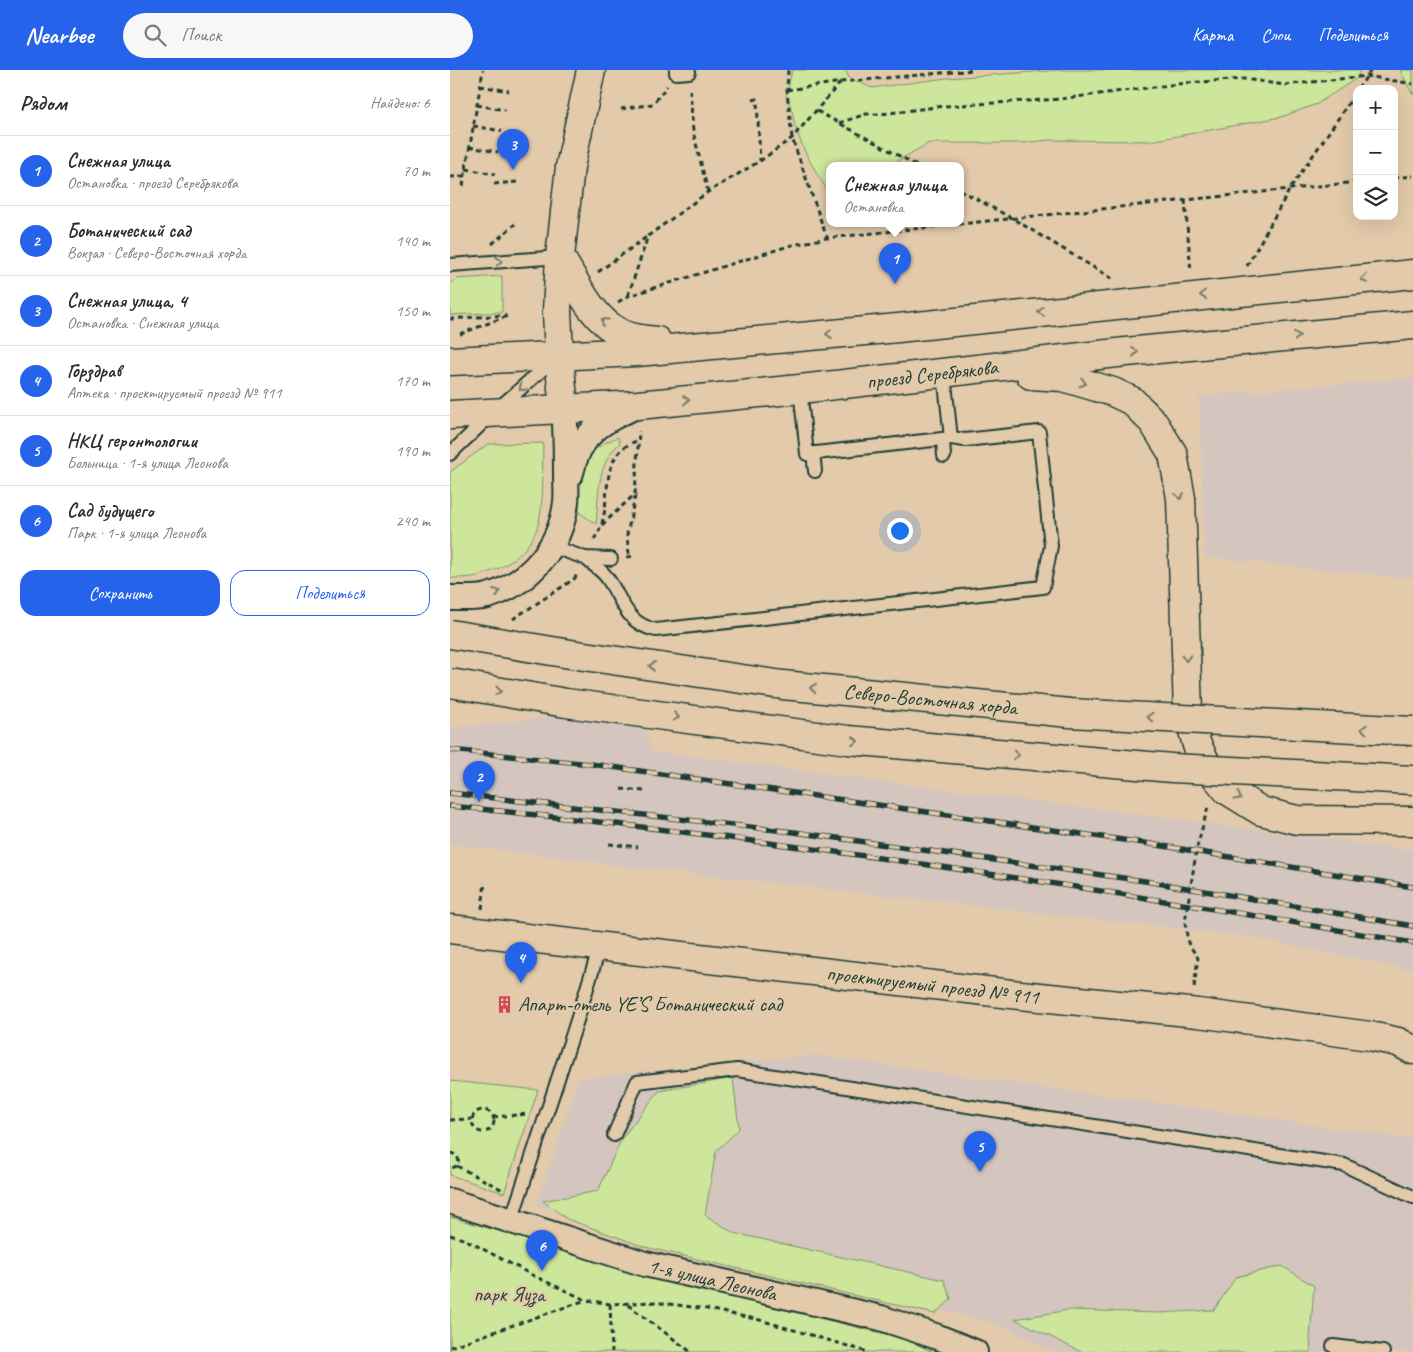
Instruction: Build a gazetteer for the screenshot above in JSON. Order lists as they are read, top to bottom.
{
  "streets": {
    "main road": ["проезд Серебрякова", "Северо-Восточная хорда", "проектируемый проезд № 911"],
    "street": ["1-я улица Леонова"]
  },
  "parks": ["парк Яуза"],
  "places": {
    "building": ["Апарт-отель YE’S Ботанический сад"]
  },
  "page": {
    "header": "Nearbee",
    "search": "Поиск",
    "nav": ["Карта", "Слои", "Поделиться"],
    "heading": ["Рядом", "Найдено: 6"],
    "map_buttons": ["+", "−"],
    "pins": [
      "3",
      "1",
      "2",
      "4",
      "5",
      "6"
    ],
    "list": [
      {
        "mark": "1",
        "name": "Снежная улица",
        "note": "Остановка · проезд Серебрякова",
        "value": "70 m"
      },
      {
        "mark": "2",
        "name": "Ботанический сад",
        "note": "Вокзал · Северо-Восточная хорда",
        "value": "140 m"
      },
      {
        "mark": "3",
        "name": "Снежная улица, 4",
        "note": "Остановка · Снежная улица",
        "value": "150 m"
      },
      {
        "mark": "4",
        "name": "Горздрав",
        "note": "Аптека · проектируемый проезд № 911",
        "value": "170 m"
      },
      {
        "mark": "5",
        "name": "НКЦ геронтологии",
        "note": "Больница · 1-я улица Леонова",
        "value": "190 m"
      },
      {
        "mark": "6",
        "name": "Сад будущего",
        "note": "Парк · 1-я улица Леонова",
        "value": "240 m"
      }
    ],
    "popup": ["Снежная улица", "Остановка"],
    "buttons": ["Сохранить", "Поделиться"]
  }
}
